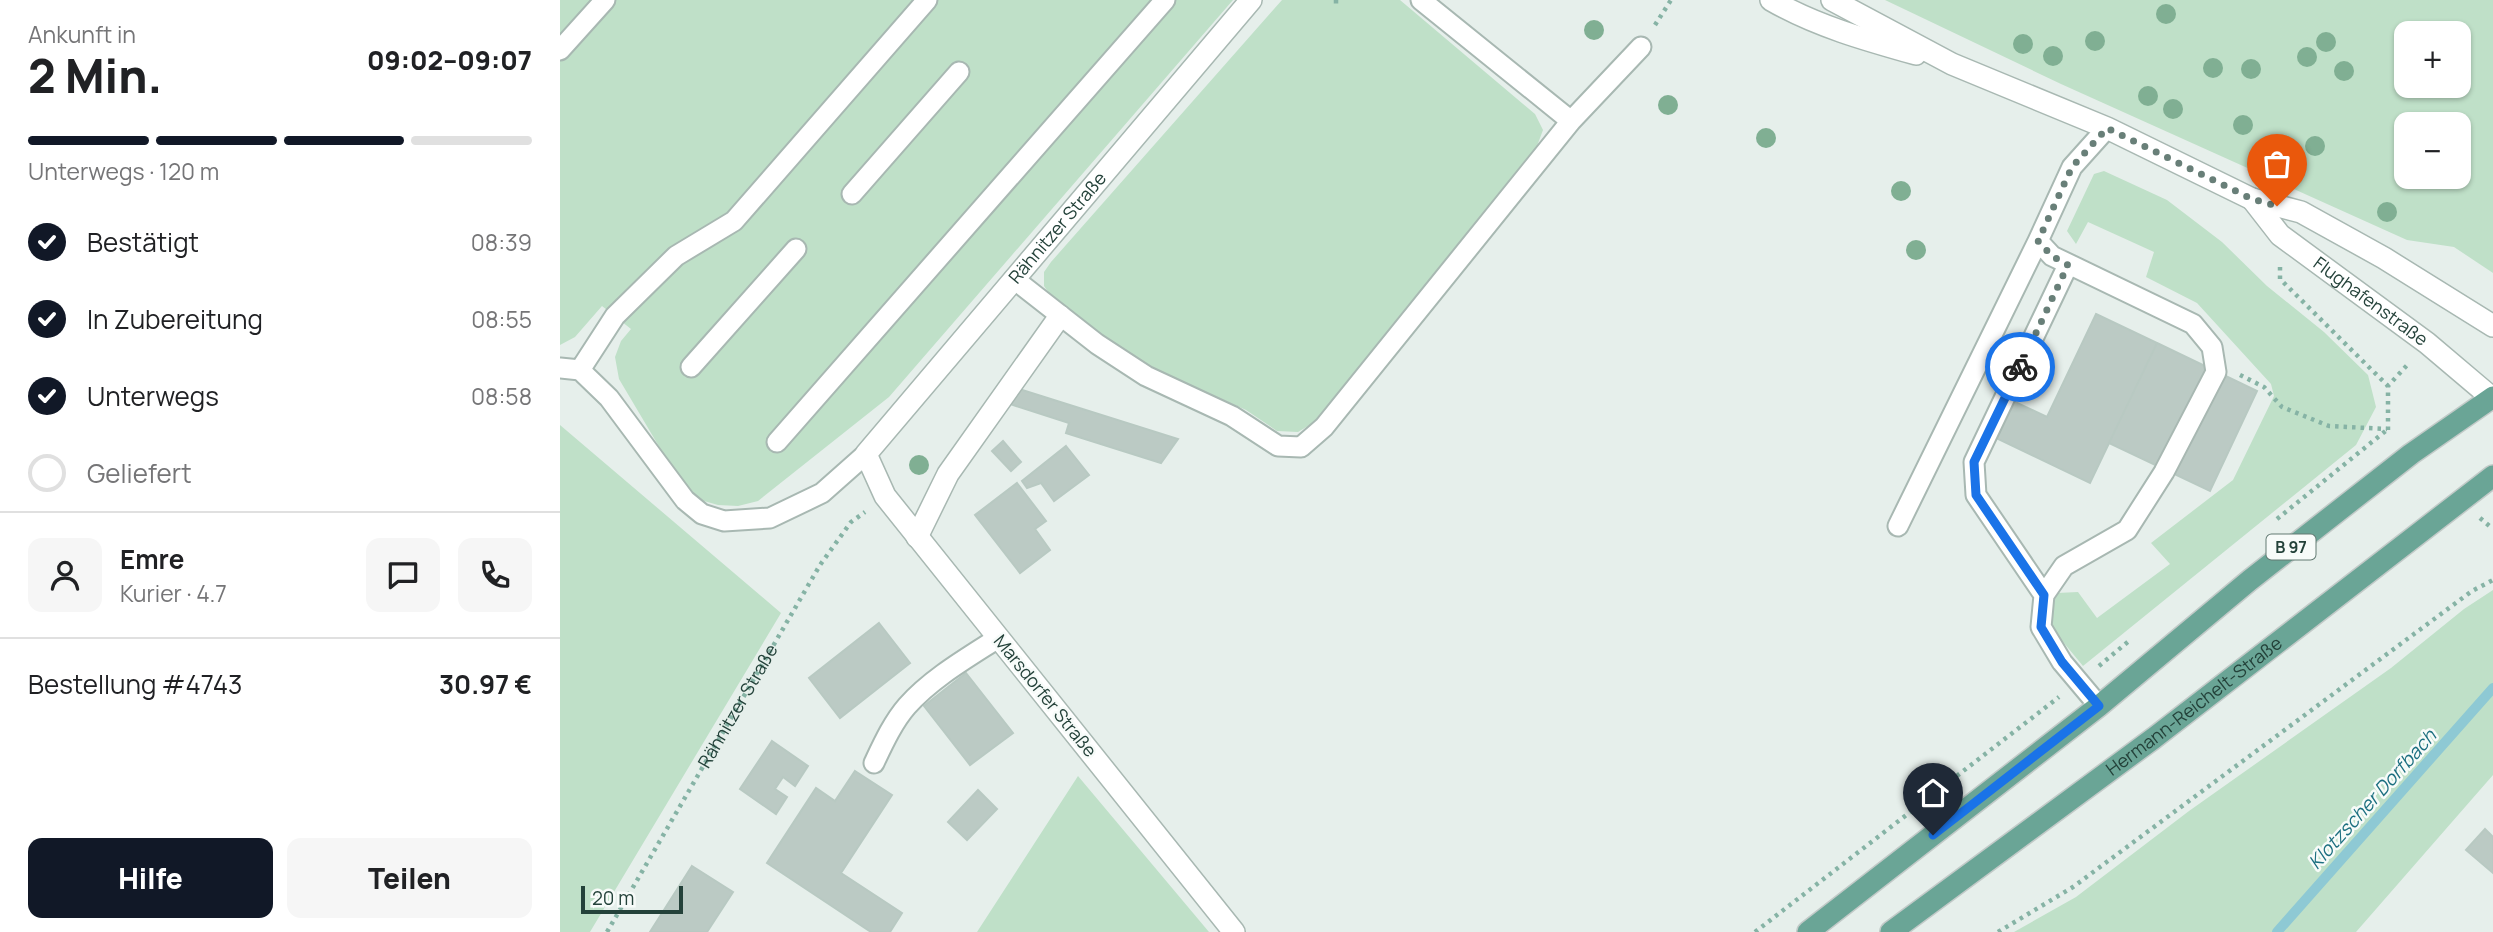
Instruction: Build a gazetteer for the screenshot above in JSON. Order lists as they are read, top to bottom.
{
  "streets": {
    "main road": ["B 97", "Hermann-Reichelt-Straße"],
    "street": ["Rähnitzer Straße", "Flughafenstraße", "Marsdorfer Straße"]
  },
  "crossings": [
    ["Rähnitzer Straße", "Marsdorfer Straße"],
    ["Flughafenstraße", "B 97"]
  ],
  "water": ["Klotzscher Dorfbach"],
  "scale_bar": "20 m",
  "page": {
    "heading": ["2 Min.", "Ankunft in", "09:02–09:07"],
    "panel": [
      "Emre",
      "Kurier · 4.7",
      "Bestellung #4743",
      "30.97 €"
    ],
    "map_buttons": ["+", "−"],
    "bar": "Unterwegs · 120 m",
    "list": [
      ["Bestätigt", "08:39"],
      ["In Zubereitung", "08:55"],
      ["Unterwegs", "08:58"],
      "Geliefert"
    ],
    "buttons": ["Hilfe", "Teilen"],
    "scale": "20 m"
  }
}
